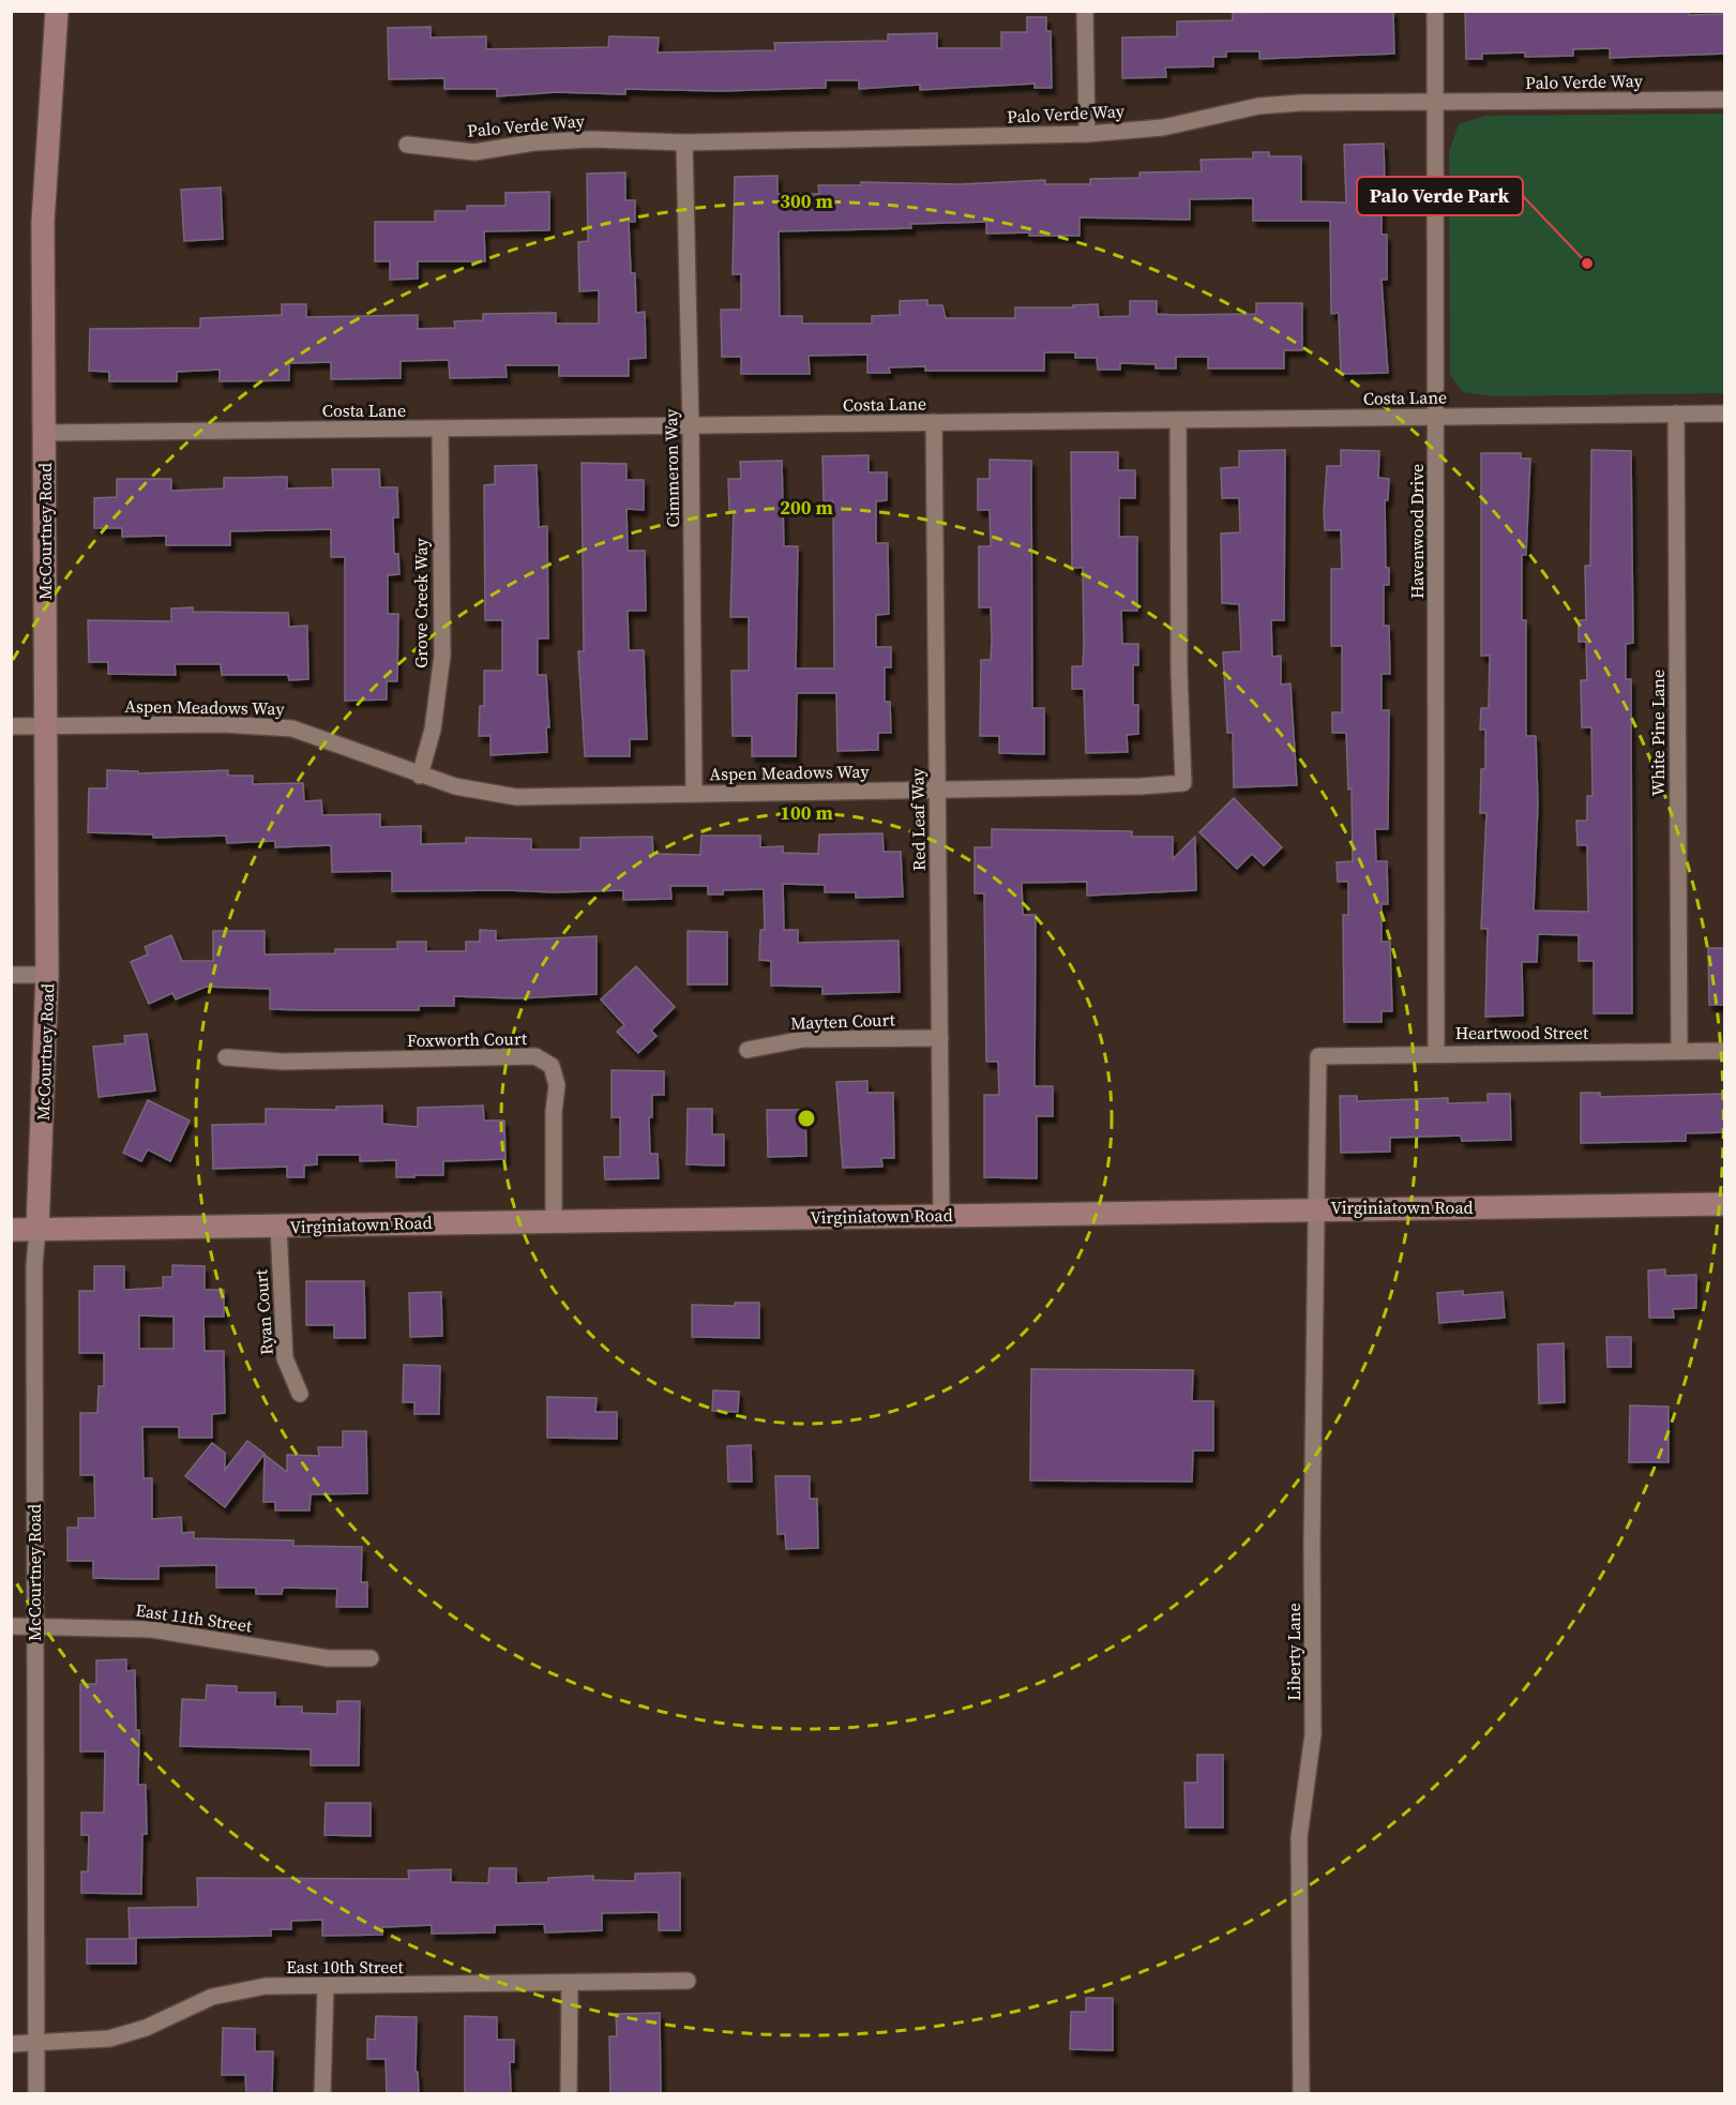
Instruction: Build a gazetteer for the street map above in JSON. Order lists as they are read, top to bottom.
{
  "streets": {
    "street": [
      "Palo Verde Way",
      "Costa Lane",
      "Cimmeron Way",
      "McCourtney Road",
      "Havenwood Drive",
      "Grove Creek Way",
      "Aspen Meadows Way",
      "White Pine Lane",
      "Red Leaf Way",
      "Mayten Court",
      "Heartwood Street",
      "Foxworth Court",
      "Virginiatown Road",
      "Ryan Court",
      "East 11th Street",
      "Liberty Lane",
      "East 10th Street"
    ]
  },
  "crossings": [
    ["Palo Verde Way", "Cimmeron Way"],
    ["Palo Verde Way", "Havenwood Drive"],
    ["Costa Lane", "Cimmeron Way"],
    ["Costa Lane", "McCourtney Road"],
    ["Costa Lane", "Havenwood Drive"],
    ["Costa Lane", "Grove Creek Way"],
    ["Costa Lane", "Aspen Meadows Way"],
    ["Costa Lane", "White Pine Lane"],
    ["Costa Lane", "Red Leaf Way"],
    ["Cimmeron Way", "Aspen Meadows Way"],
    ["McCourtney Road", "Aspen Meadows Way"],
    ["McCourtney Road", "Virginiatown Road"],
    ["McCourtney Road", "East 11th Street"],
    ["McCourtney Road", "East 10th Street"],
    ["Havenwood Drive", "Heartwood Street"],
    ["Grove Creek Way", "Aspen Meadows Way"],
    ["Aspen Meadows Way", "Red Leaf Way"],
    ["White Pine Lane", "Heartwood Street"],
    ["Red Leaf Way", "Mayten Court"],
    ["Red Leaf Way", "Virginiatown Road"],
    ["Heartwood Street", "Liberty Lane"],
    ["Foxworth Court", "Virginiatown Road"],
    ["Virginiatown Road", "Ryan Court"],
    ["Virginiatown Road", "Liberty Lane"]
  ],
  "places": ["Palo Verde Park"],
  "rings": ["300 m", "200 m", "100 m"]
}
